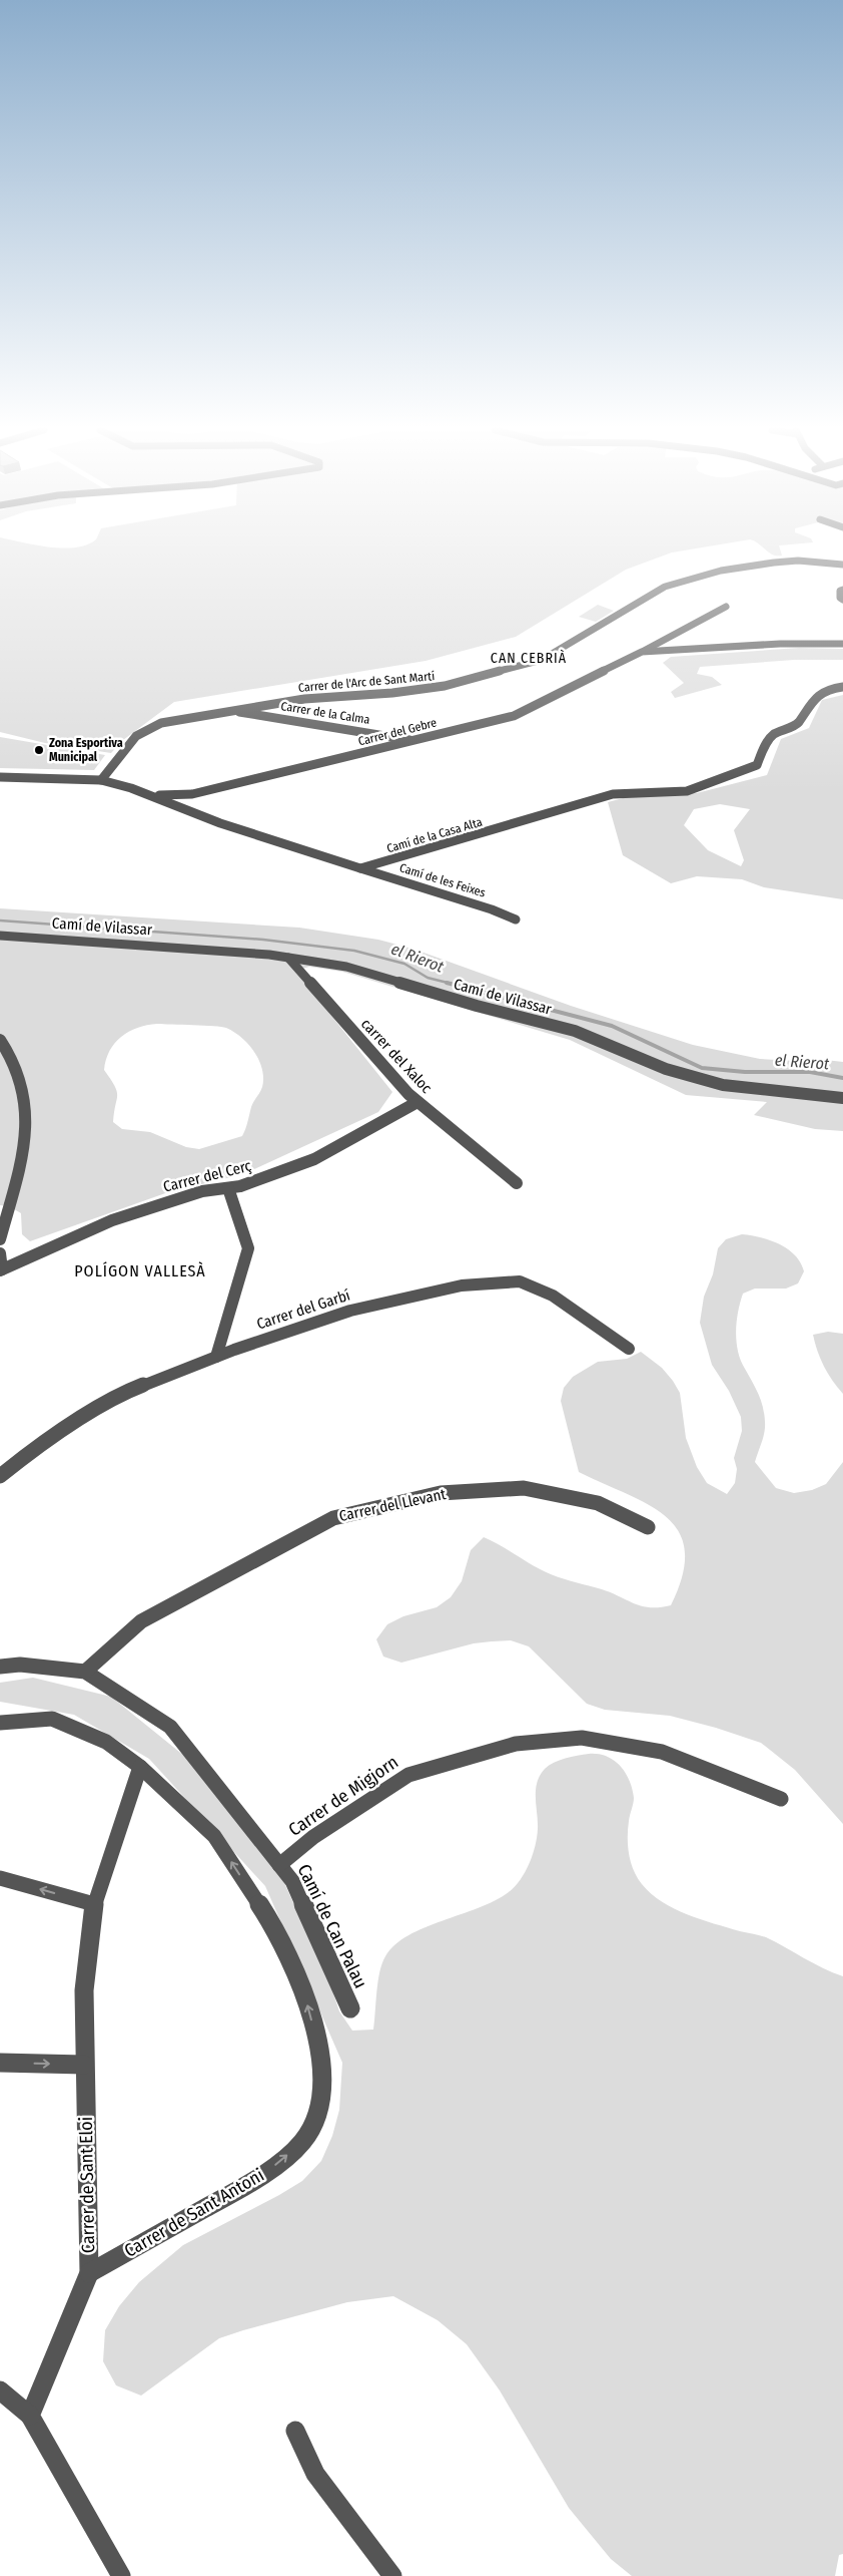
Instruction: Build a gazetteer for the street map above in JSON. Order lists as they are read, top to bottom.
{
  "streets": {
    "street": [
      "Carrer de l'Arc de Sant Martí",
      "Carrer de la Calma",
      "Carrer del Gebre",
      "Camí de la Casa Alta",
      "Camí de les Feixes",
      "Camí de Vilassar",
      "carrer del Xaloc",
      "Carrer del Cerç",
      "Carrer del Garbí",
      "Carrer del Llevant",
      "Carrer de Migjorn",
      "Camí de Can Palau",
      "Carrer de Sant Eloi",
      "Carrer de Sant Antoni"
    ]
  },
  "crossings": [
    ["Carrer de l'Arc de Sant Martí", "Carrer de la Calma"],
    ["Carrer de la Calma", "Carrer del Gebre"],
    ["Camí de la Casa Alta", "Camí de les Feixes"],
    ["Camí de Vilassar", "carrer del Xaloc"],
    ["carrer del Xaloc", "Carrer del Cerç"],
    ["Carrer del Llevant", "Camí de Can Palau"],
    ["Carrer de Migjorn", "Camí de Can Palau"],
    ["Carrer de Sant Eloi", "Carrer de Sant Antoni"]
  ],
  "districts": ["CAN CEBRIÀ", "POLÍGON VALLESÀ"],
  "water": ["el Rierot"],
  "places": ["Zona Esportiva Municipal"]
}
